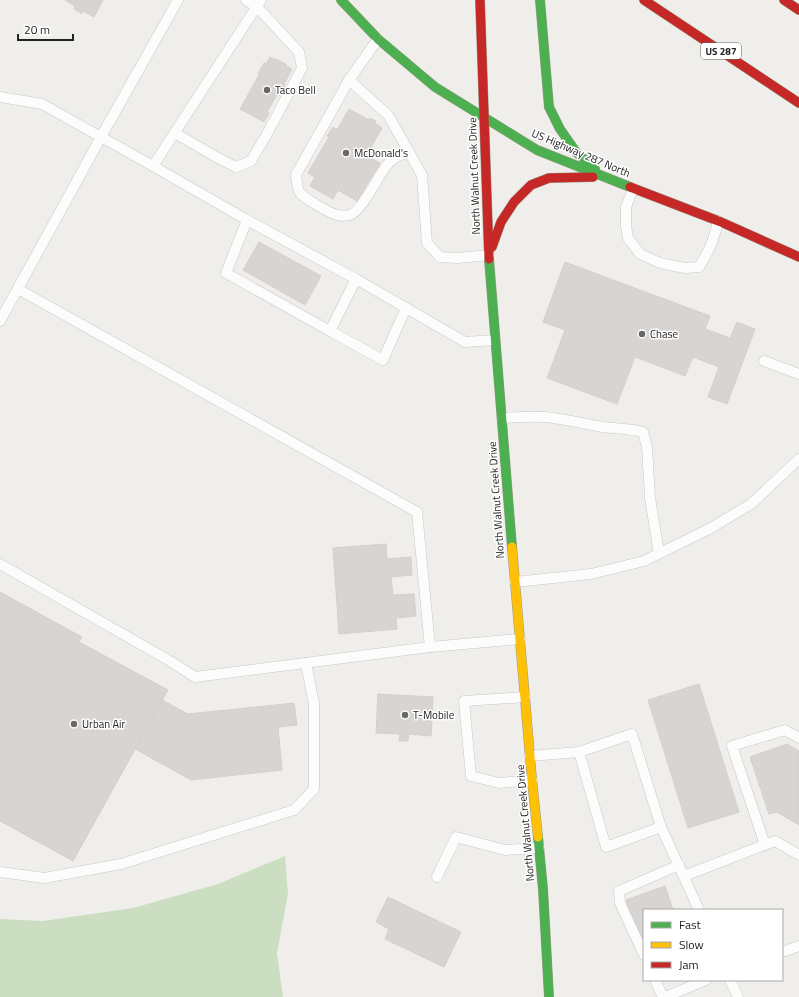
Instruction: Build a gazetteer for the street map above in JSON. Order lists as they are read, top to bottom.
{
  "streets": {
    "main road": ["US 287", "US Highway 287 North", "North Walnut Creek Drive"]
  },
  "crossings": [
    ["US Highway 287 North", "North Walnut Creek Drive"]
  ],
  "places": [
    "Taco Bell",
    "McDonald's",
    "Chase",
    "T-Mobile",
    "Urban Air"
  ],
  "legend": ["Fast", "Slow", "Jam"],
  "scale_bar": "20 m"
}
